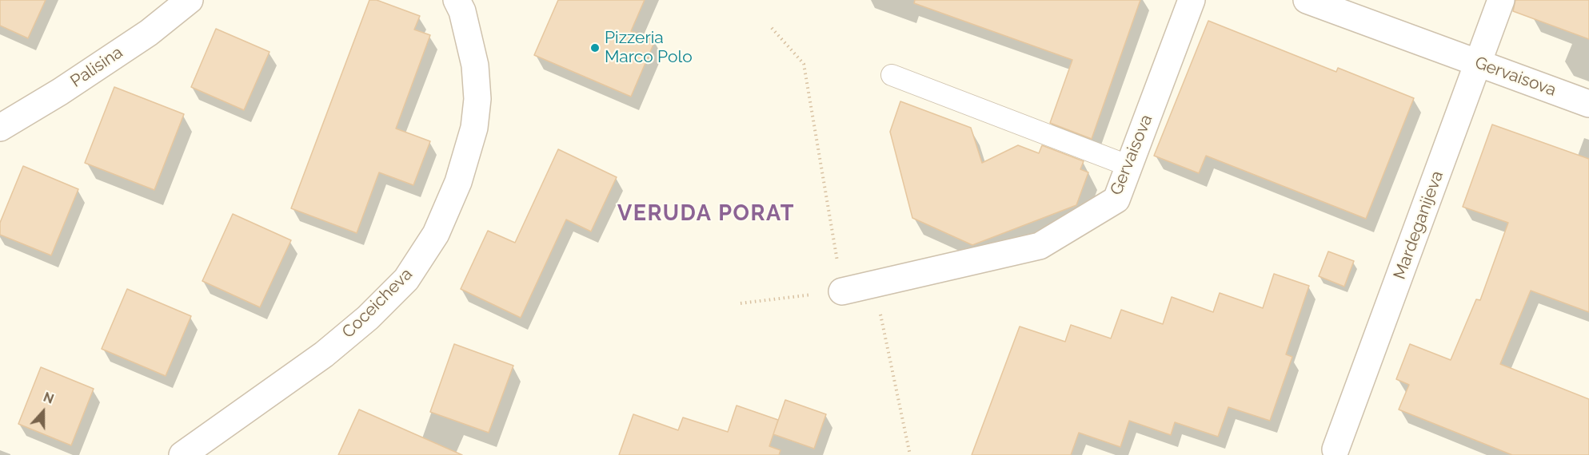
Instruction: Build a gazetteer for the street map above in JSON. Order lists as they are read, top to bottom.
{
  "streets": {
    "street": [
      "Palisina",
      "Gervaisova",
      "Mardeganijeva",
      "Coceicheva"
    ]
  },
  "crossings": [
    ["Gervaisova", "Mardeganijeva"]
  ],
  "districts": ["VERUDA PORAT"],
  "places": ["Pizzeria Marco Polo"],
  "north": "top"
}
